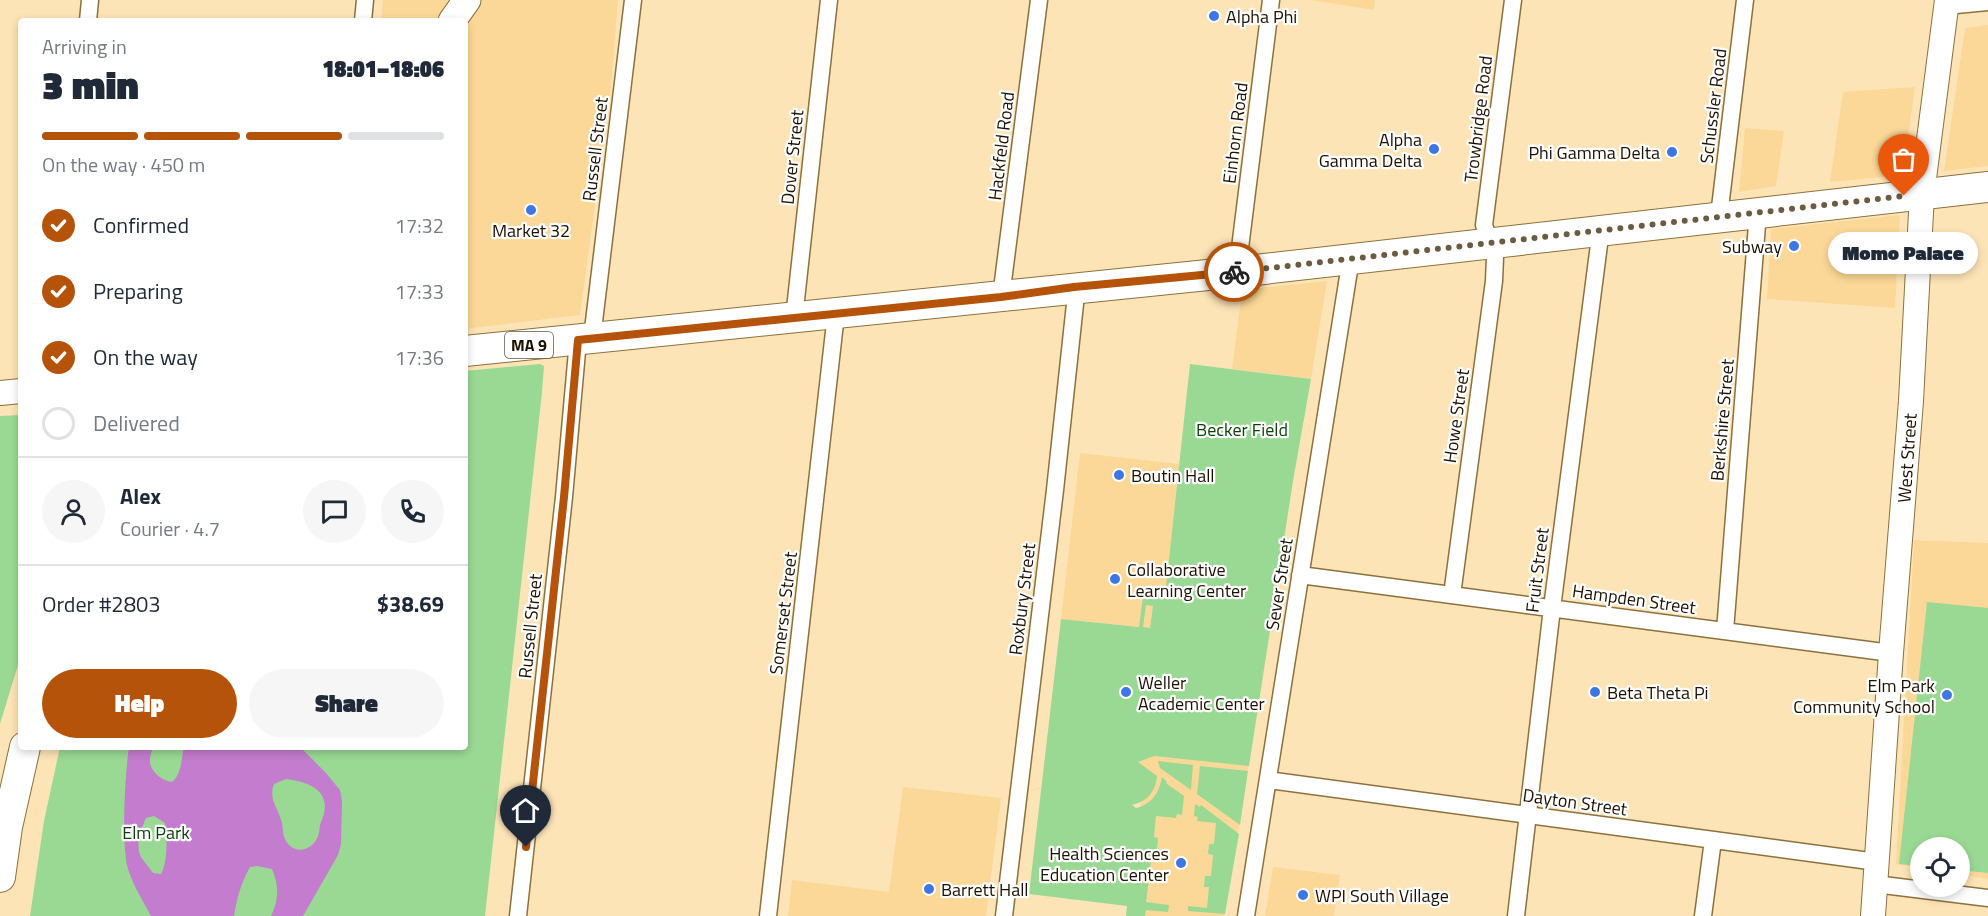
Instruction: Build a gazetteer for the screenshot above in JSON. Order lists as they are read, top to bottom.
{
  "streets": {
    "highway": ["MA 9"],
    "street": [
      "Schussler Road",
      "Trowbridge Road",
      "Einhorn Road",
      "Hackfeld Road",
      "Russell Street",
      "Dover Street",
      "Howe Street",
      "Berkshire Street",
      "West Street",
      "Fruit Street",
      "Sever Street",
      "Roxbury Street",
      "Hampden Street",
      "Somerset Street",
      "Dayton Street"
    ]
  },
  "crossings": [
    ["Schussler Road", "MA 9"],
    ["Trowbridge Road", "MA 9"],
    ["Trowbridge Road", "Howe Street"],
    ["Einhorn Road", "MA 9"],
    ["Hackfeld Road", "MA 9"],
    ["Russell Street", "MA 9"],
    ["Dover Street", "MA 9"],
    ["MA 9", "Howe Street"],
    ["MA 9", "Berkshire Street"],
    ["MA 9", "West Street"],
    ["MA 9", "Fruit Street"],
    ["MA 9", "Sever Street"],
    ["MA 9", "Roxbury Street"],
    ["MA 9", "Somerset Street"],
    ["Howe Street", "Hampden Street"],
    ["Berkshire Street", "Hampden Street"],
    ["West Street", "Hampden Street"],
    ["West Street", "Dayton Street"],
    ["Fruit Street", "Hampden Street"],
    ["Fruit Street", "Dayton Street"],
    ["Sever Street", "Hampden Street"],
    ["Sever Street", "Dayton Street"]
  ],
  "parks": ["Becker Field", "Elm Park"],
  "places": [
    "Alpha Phi",
    "Alpha Gamma Delta",
    "Phi Gamma Delta",
    "Momo Palace",
    "Market 32",
    "Subway",
    "Boutin Hall",
    "Collaborative Learning Center",
    "Weller Academic Center",
    "Beta Theta Pi",
    "Elm Park Community School",
    "Health Sciences Education Center",
    "Barrett Hall",
    "WPI South Village"
  ],
  "page": {
    "heading": ["3 min", "Arriving in", "18:01–18:06"],
    "panel": [
      "Alex",
      "Courier · 4.7",
      "Order #2803",
      "$38.69"
    ],
    "bar": "On the way · 450 m",
    "list": [
      ["Confirmed", "17:32"],
      ["Preparing", "17:33"],
      ["On the way", "17:36"],
      "Delivered"
    ],
    "bubble": "Momo Palace",
    "buttons": ["Help", "Share"]
  }
}
